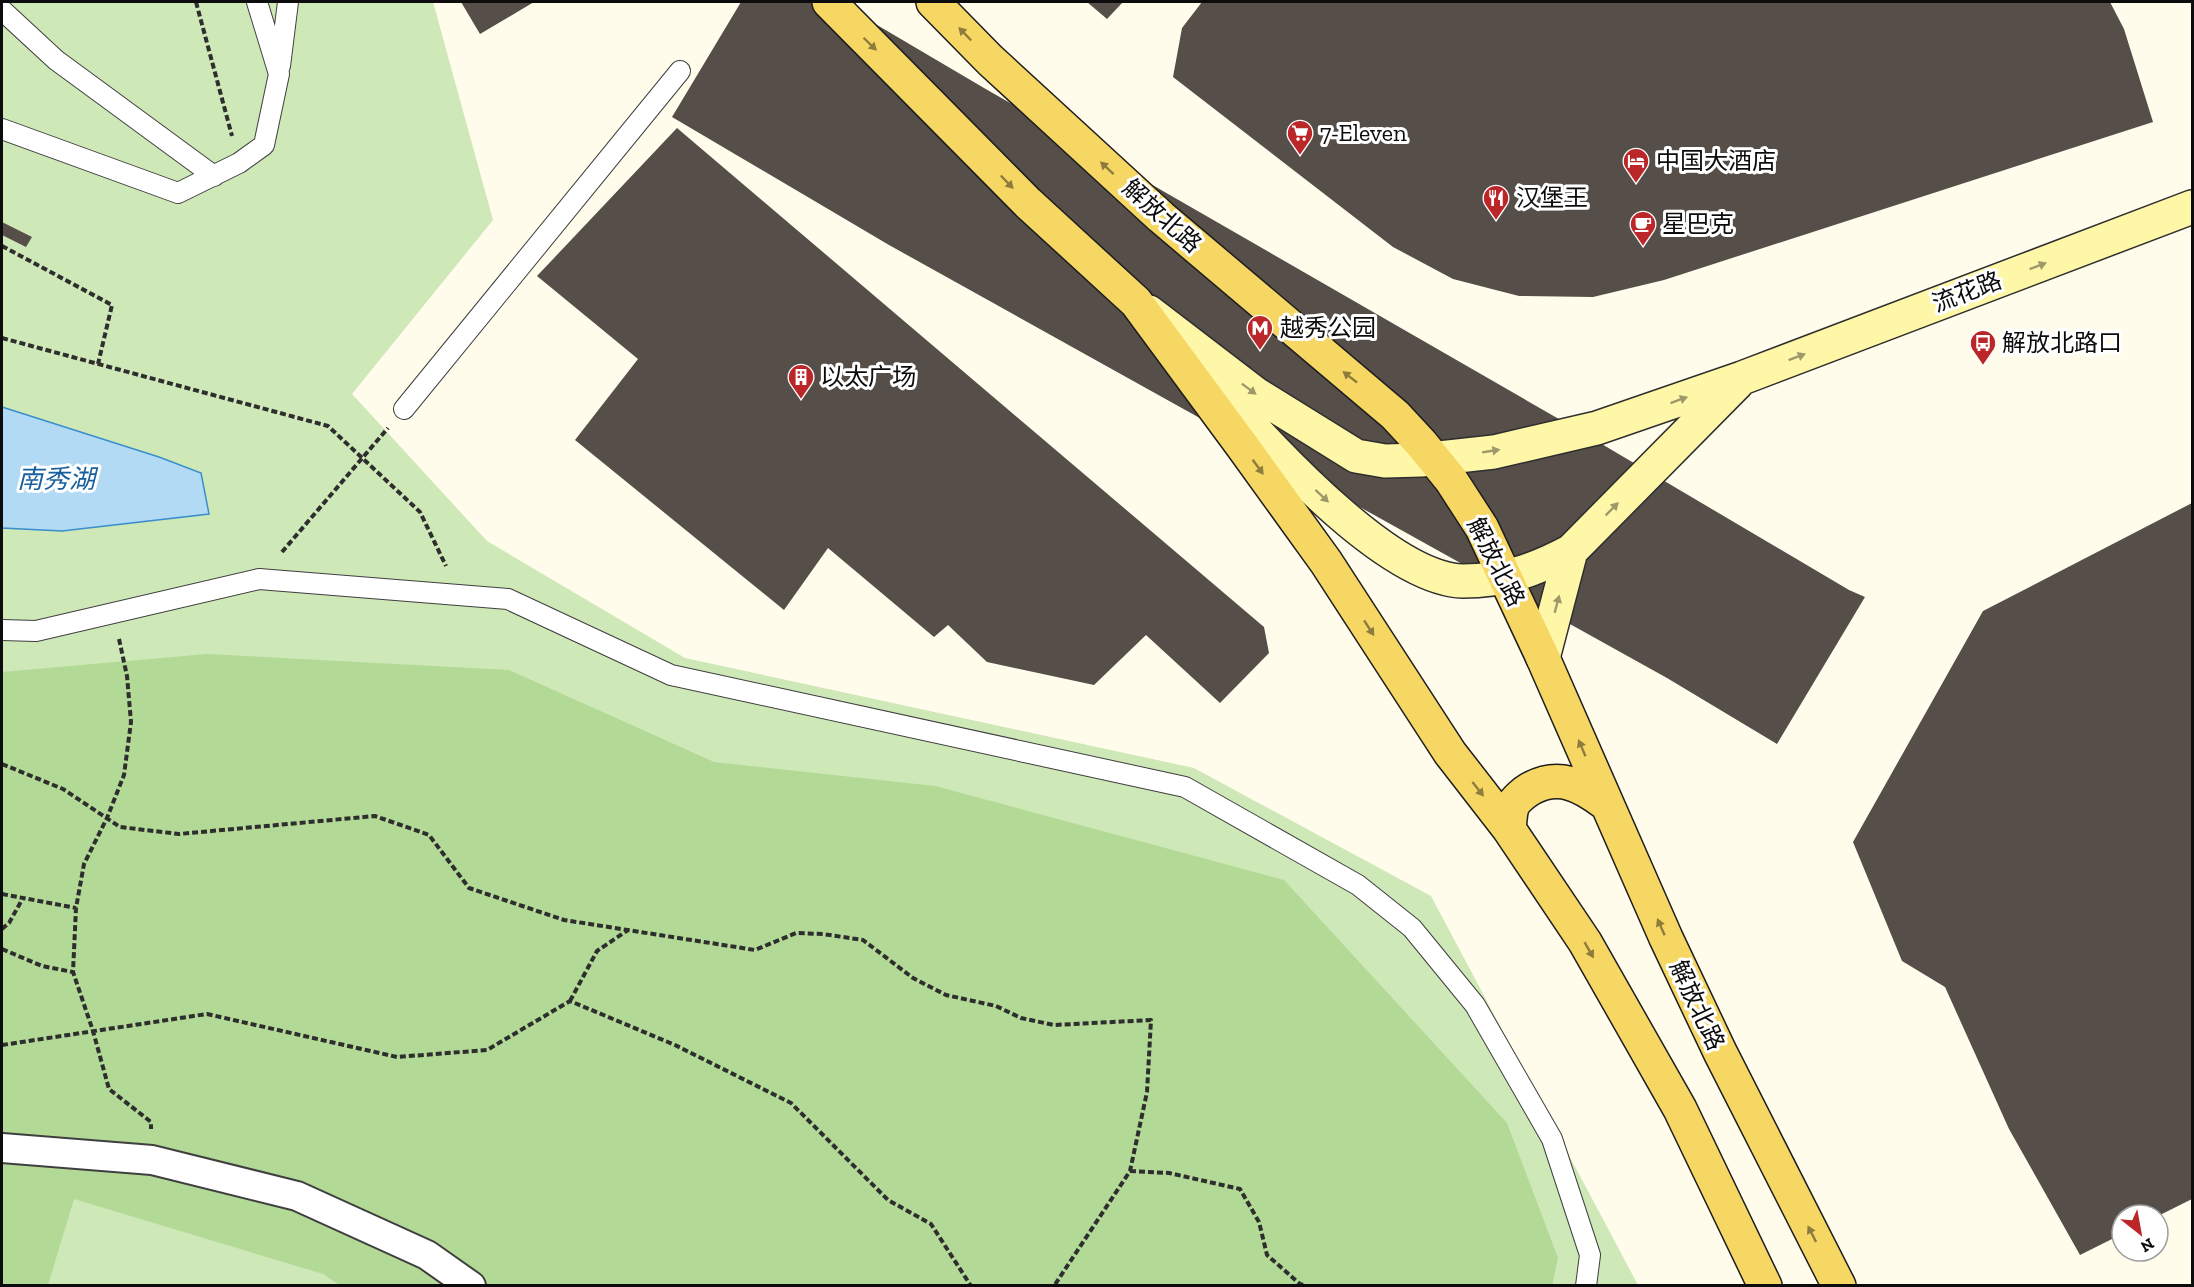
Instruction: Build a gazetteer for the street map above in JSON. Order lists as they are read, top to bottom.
{
  "streets": {
    "main road": ["解放北路", "流花路"]
  },
  "crossings": [
    ["解放北路", "流花路"]
  ],
  "one_way": ["流花路"],
  "water": ["南秀湖"],
  "places": {
    "supermarket": ["7-Eleven"],
    "hotel": ["中国大酒店"],
    "restaurant": ["汉堡王"],
    "cafe": ["星巴克"],
    "metro station": ["越秀公园"],
    "bus stop": ["解放北路口"],
    "building": ["以太广场"]
  },
  "north": "bottom right"
}
